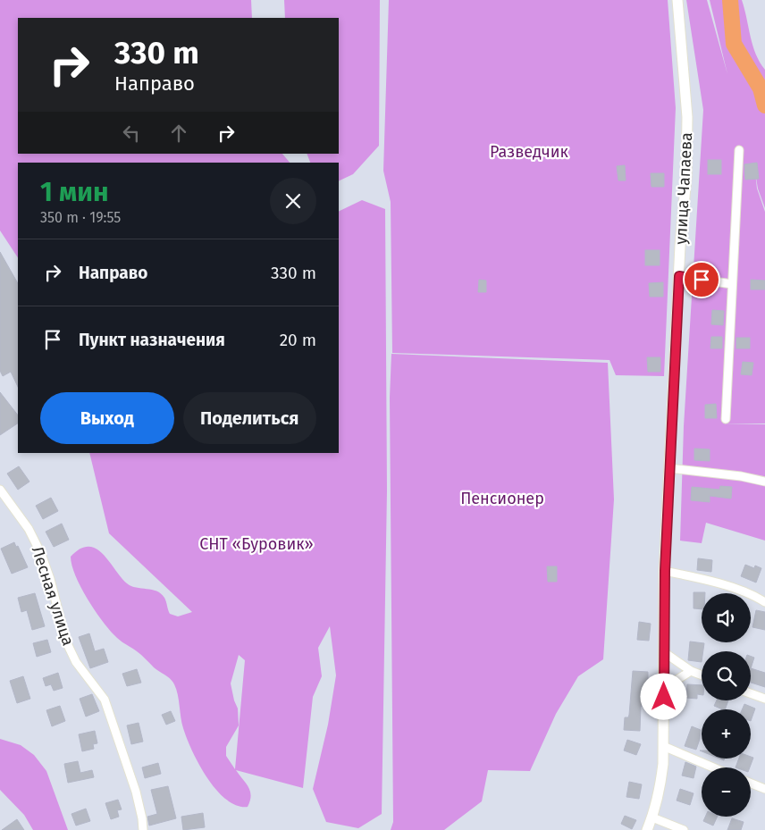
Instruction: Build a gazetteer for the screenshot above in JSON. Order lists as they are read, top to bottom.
{
  "streets": {
    "street": ["улица Чапаева", "Лесная улица"]
  },
  "parks": ["Разведчик", "Пенсионер", "СНТ «Буровик»"],
  "page": {
    "turn": ["330 m", "Направо"],
    "heading": ["1 мин", "350 m · 19:55"],
    "list": [
      {
        "name": "Направо",
        "value": "330 m"
      },
      {
        "name": "Пункт назначения",
        "value": "20 m"
      }
    ],
    "buttons": ["Выход", "Поделиться"],
    "map_buttons": ["+", "−"]
  }
}
